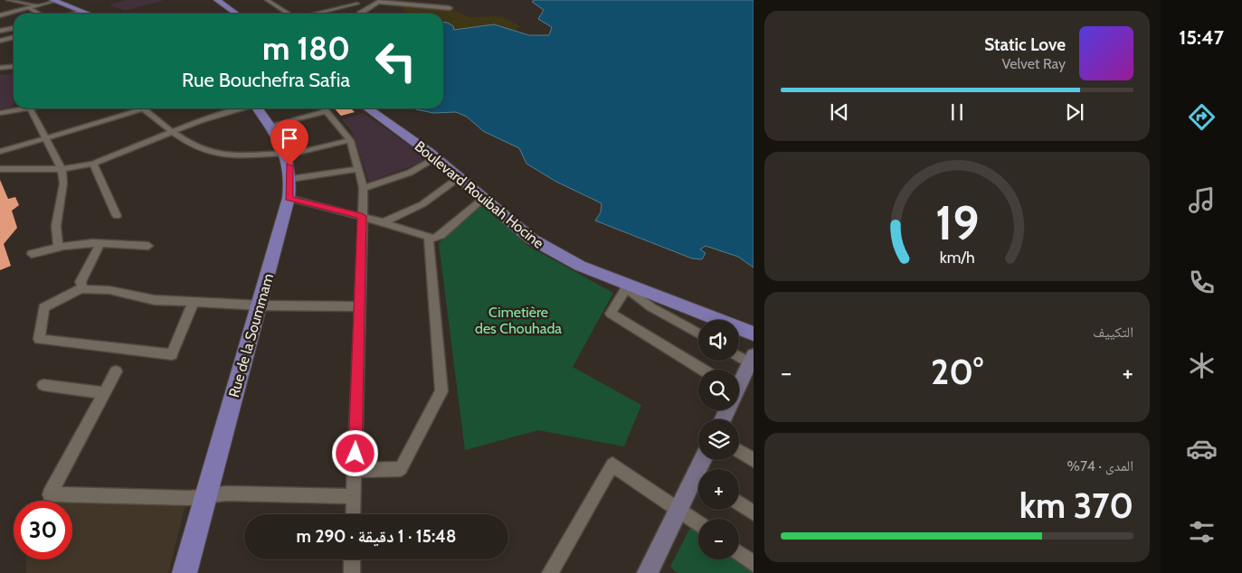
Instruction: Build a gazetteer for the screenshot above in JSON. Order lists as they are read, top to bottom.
{
  "streets": {
    "main road": ["Boulevard Rouibah Hocine", "Rue de la Soummam"]
  },
  "parks": ["Cimetière des Chouhada"],
  "page": {
    "tabs": "15:47",
    "turn": ["180 m", "Rue Bouchefra Safia"],
    "song": ["Static Love", "Velvet Ray"],
    "tile": [
      "التكييف",
      ["المدى · 74%", "370 km"]
    ],
    "map_buttons": ["+", "−"],
    "heat": ["−", "20°", "+"],
    "limit": "30",
    "trip": "15:48 · 1 دقيقة · 290 m",
    "gauge": ["19", "km/h"]
  }
}
